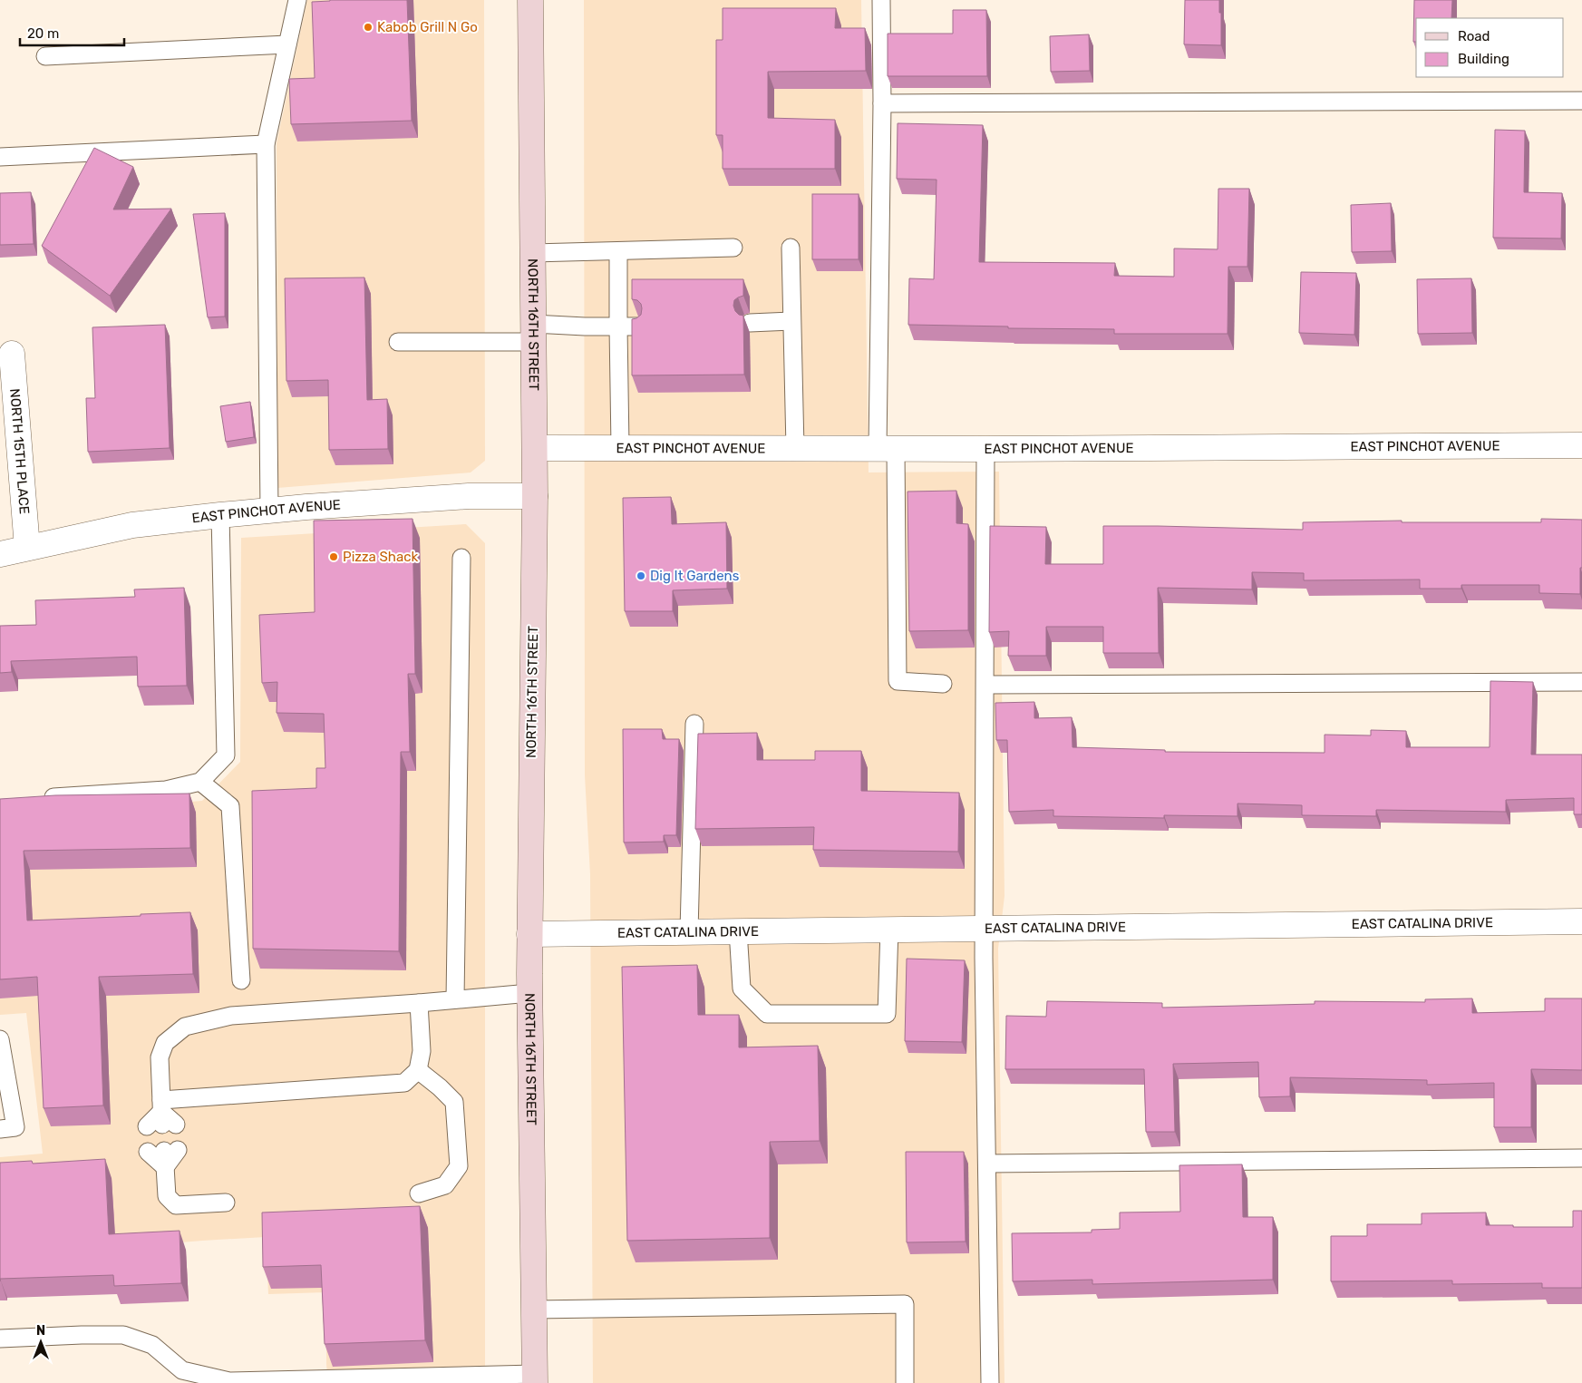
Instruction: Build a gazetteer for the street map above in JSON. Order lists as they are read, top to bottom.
{
  "streets": {
    "main road": ["NORTH 16TH STREET"],
    "street": ["EAST PINCHOT AVENUE", "NORTH 15TH PLACE", "EAST CATALINA DRIVE"]
  },
  "crossings": [
    ["NORTH 16TH STREET", "EAST PINCHOT AVENUE"],
    ["NORTH 16TH STREET", "EAST CATALINA DRIVE"],
    ["EAST PINCHOT AVENUE", "NORTH 15TH PLACE"]
  ],
  "places": ["Kabob Grill N Go", "Pizza Shack", "Dig It Gardens"],
  "legend": ["Road", "Building"],
  "scale_bar": "20 m",
  "north": "top"
}
